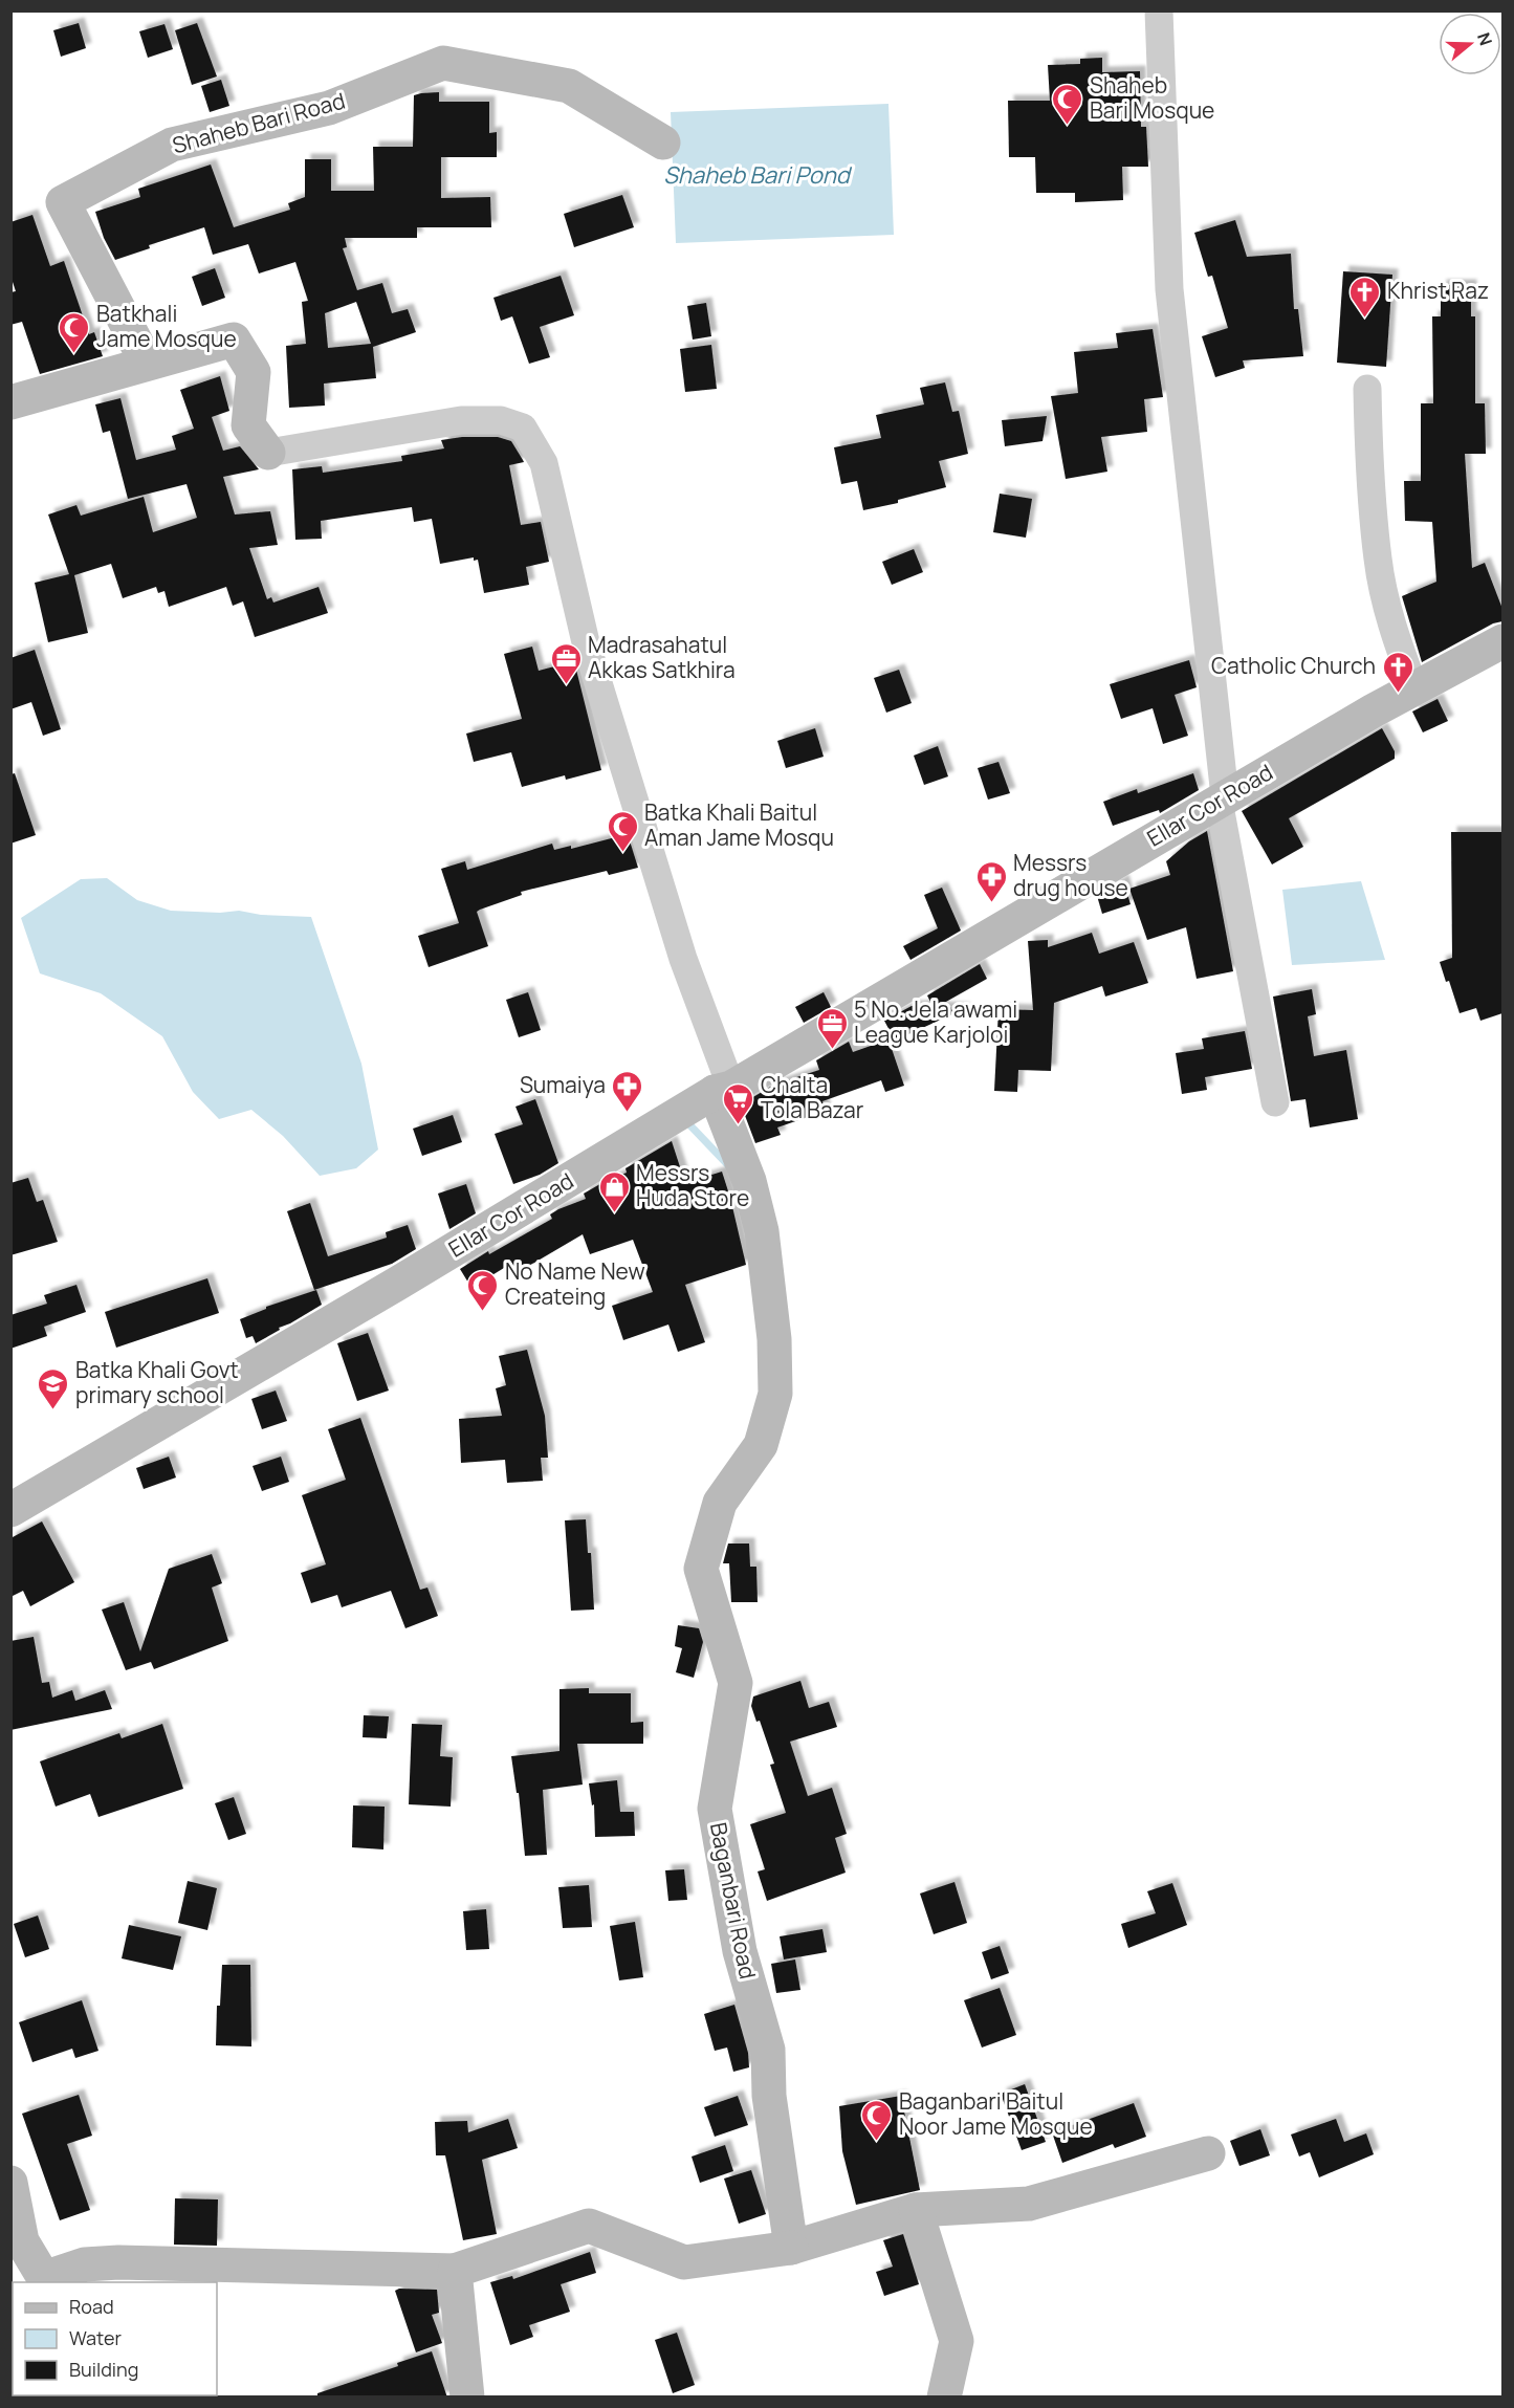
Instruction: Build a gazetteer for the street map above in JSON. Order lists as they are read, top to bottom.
{
  "streets": {
    "street": ["Shaheb Bari Road", "Ellar Cor Road", "Baganbari Road"]
  },
  "crossings": [
    ["Ellar Cor Road", "Baganbari Road"]
  ],
  "water": ["Shaheb Bari Pond"],
  "places": {
    "mosque": [
      "Shaheb Bari Mosque",
      "Batkhali Jame Mosque",
      "Batka Khali Baitul Aman Jame Mosqu",
      "No Name New Createing",
      "Baganbari Baitul Noor Jame Mosque"
    ],
    "church": ["Khrist Raz", "Catholic Church"],
    "office": ["Madrasahatul Akkas Satkhira", "5 No. Jela awami League Karjoloi"],
    "pharmacy": ["Messrs drug house", "Sumaiya"],
    "supermarket": ["Chalta Tola Bazar"],
    "shop": ["Messrs Huda Store"],
    "school or university": ["Batka Khali Govt primary school"]
  },
  "legend": ["Road", "Water", "Building"],
  "north": "right"
}
